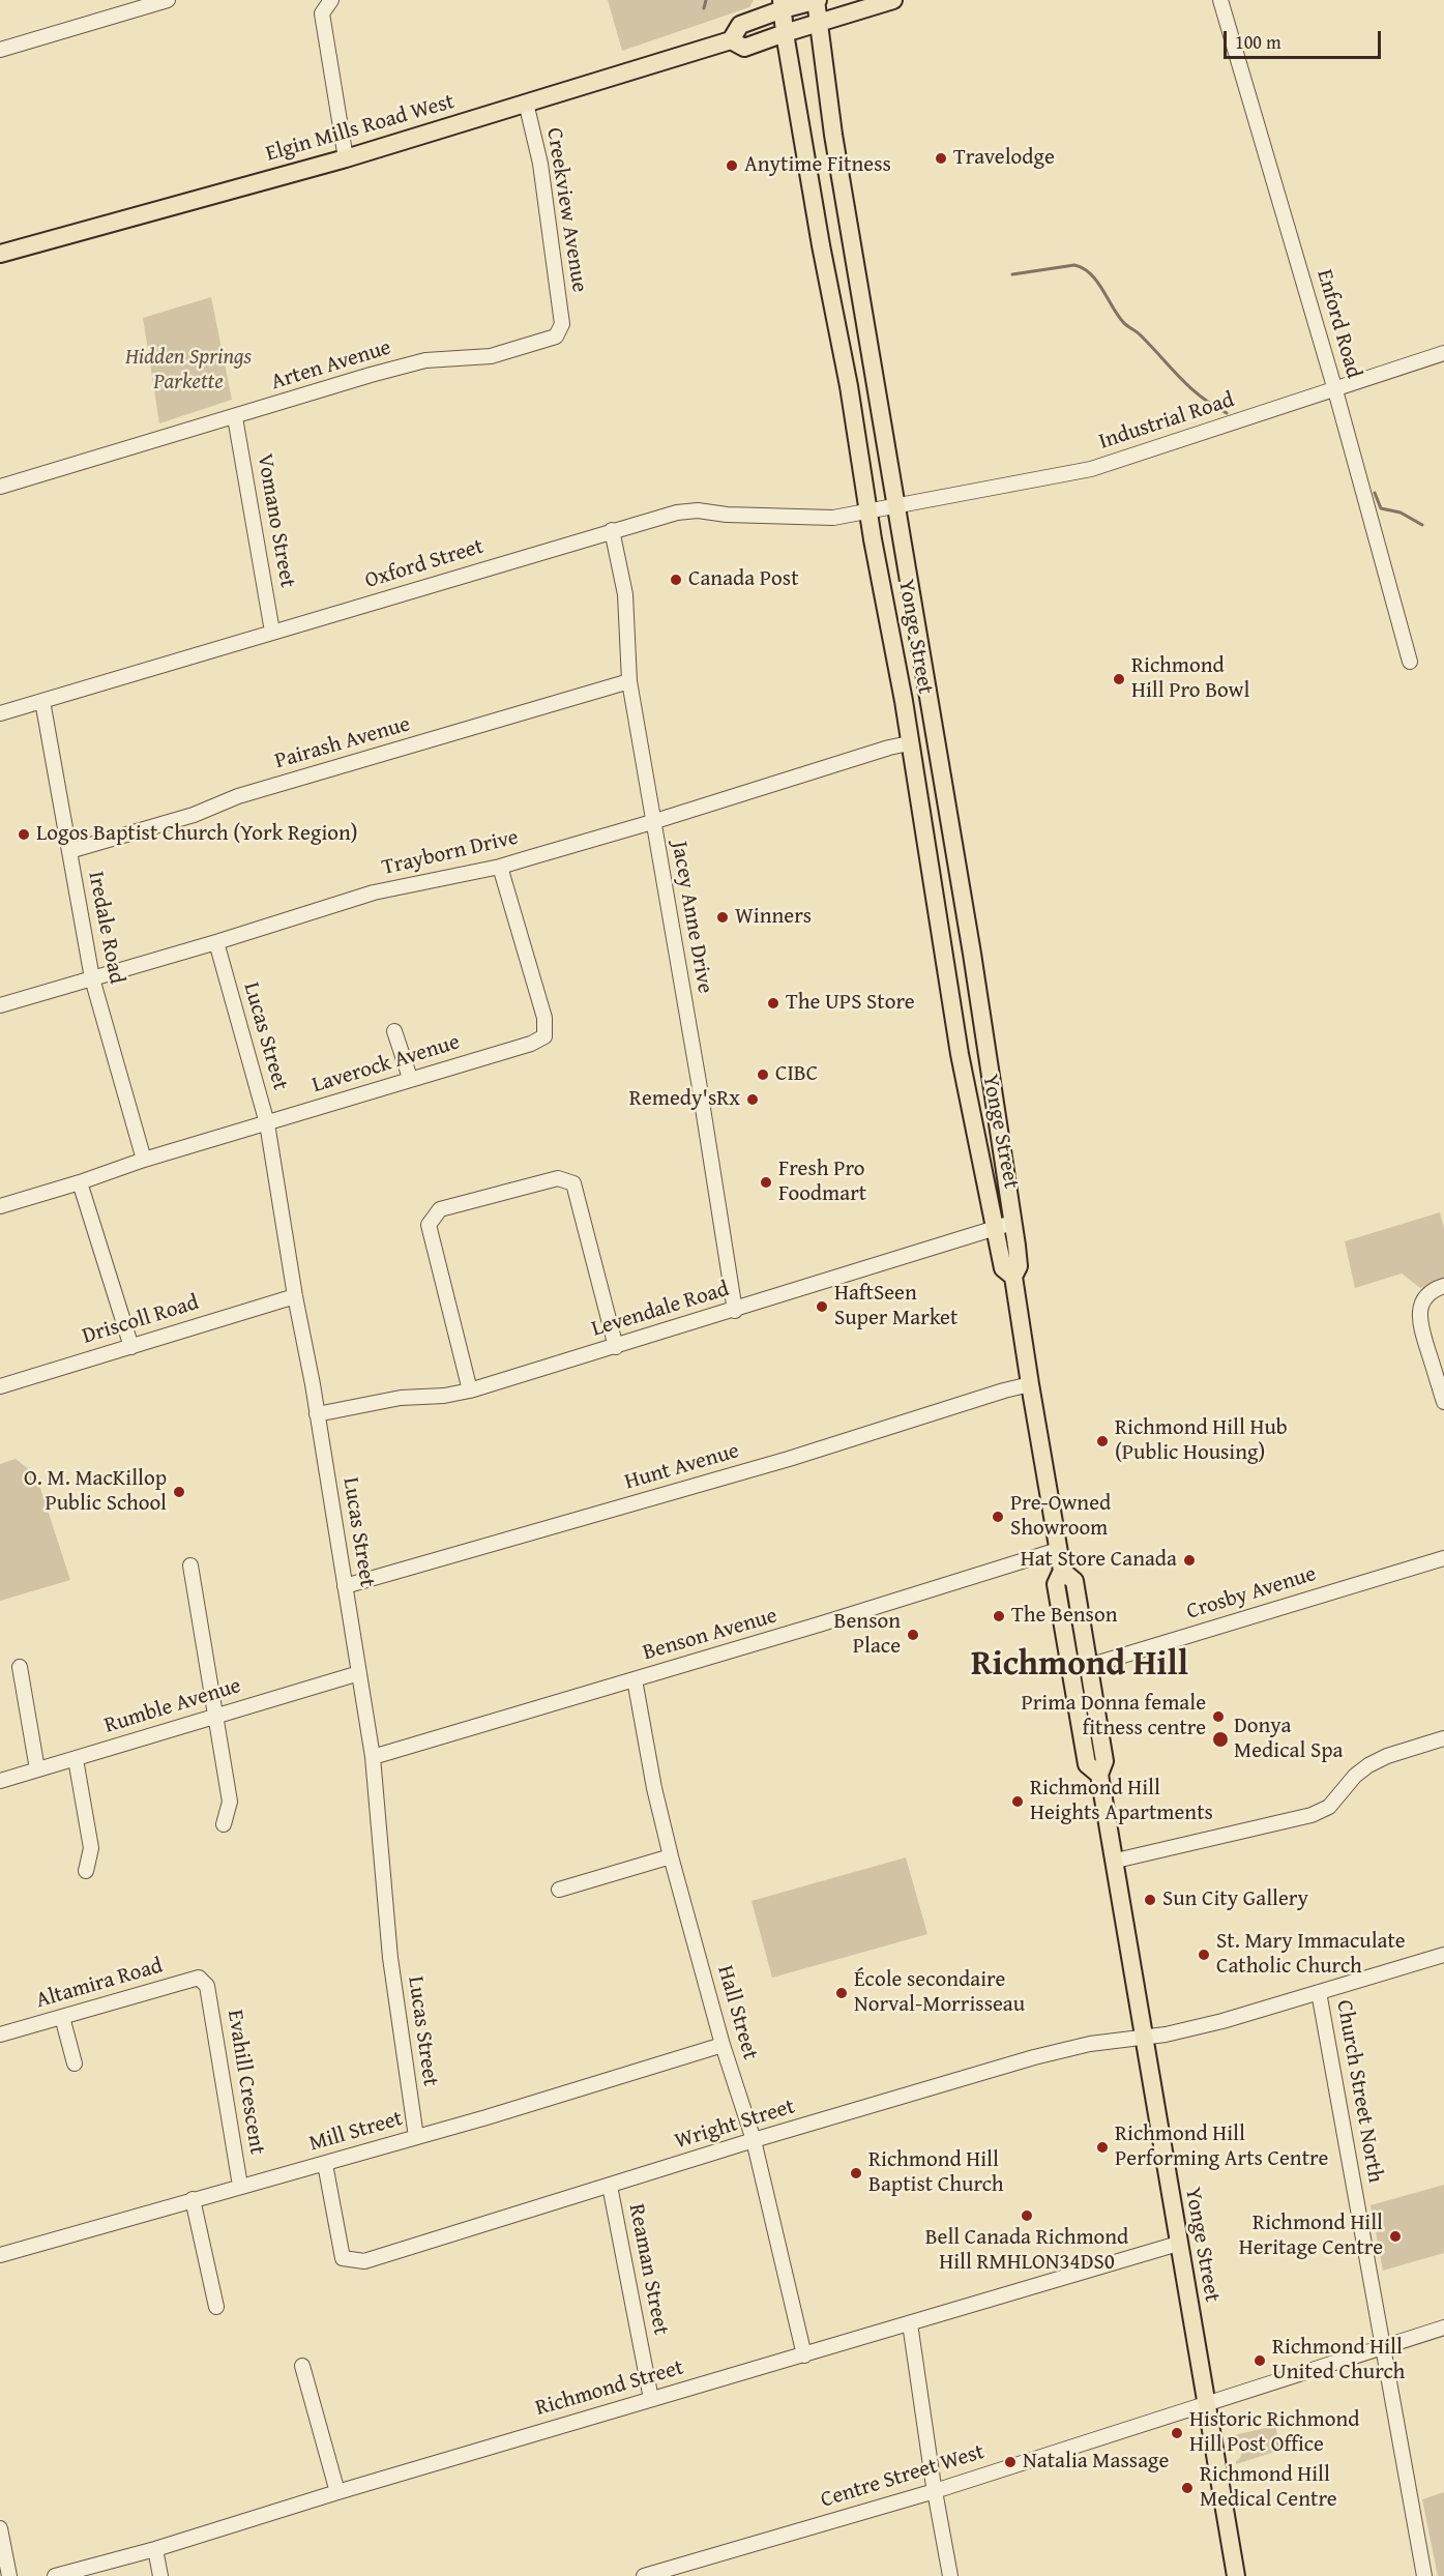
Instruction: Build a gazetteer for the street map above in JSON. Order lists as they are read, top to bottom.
{
  "streets": {
    "main road": ["Elgin Mills Road West", "Yonge Street"],
    "street": [
      "Creekview Avenue",
      "Enford Road",
      "Arten Avenue",
      "Industrial Road",
      "Vomano Street",
      "Oxford Street",
      "Pairash Avenue",
      "Trayborn Drive",
      "Jacey Anne Drive",
      "Iredale Road",
      "Lucas Street",
      "Laverock Avenue",
      "Levendale Road",
      "Driscoll Road",
      "Hunt Avenue",
      "Crosby Avenue",
      "Benson Avenue",
      "Rumble Avenue",
      "Altamira Road",
      "Hall Street",
      "Evahill Crescent",
      "Church Street North",
      "Wright Street",
      "Mill Street",
      "Reaman Street",
      "Richmond Street",
      "Centre Street West"
    ]
  },
  "crossings": [
    ["Elgin Mills Road West", "Creekview Avenue"],
    ["Elgin Mills Road West", "Yonge Street"],
    ["Creekview Avenue", "Arten Avenue"],
    ["Enford Road", "Industrial Road"],
    ["Arten Avenue", "Vomano Street"],
    ["Industrial Road", "Oxford Street"],
    ["Industrial Road", "Yonge Street"],
    ["Vomano Street", "Oxford Street"],
    ["Oxford Street", "Yonge Street"],
    ["Oxford Street", "Jacey Anne Drive"],
    ["Oxford Street", "Iredale Road"],
    ["Yonge Street", "Trayborn Drive"],
    ["Yonge Street", "Levendale Road"],
    ["Yonge Street", "Hunt Avenue"],
    ["Yonge Street", "Crosby Avenue"],
    ["Yonge Street", "Benson Avenue"],
    ["Yonge Street", "Wright Street"],
    ["Yonge Street", "Richmond Street"],
    ["Yonge Street", "Centre Street West"],
    ["Pairash Avenue", "Jacey Anne Drive"],
    ["Pairash Avenue", "Iredale Road"],
    ["Trayborn Drive", "Jacey Anne Drive"],
    ["Trayborn Drive", "Iredale Road"],
    ["Trayborn Drive", "Lucas Street"],
    ["Trayborn Drive", "Laverock Avenue"],
    ["Jacey Anne Drive", "Levendale Road"],
    ["Iredale Road", "Laverock Avenue"],
    ["Lucas Street", "Laverock Avenue"],
    ["Lucas Street", "Levendale Road"],
    ["Lucas Street", "Driscoll Road"],
    ["Lucas Street", "Hunt Avenue"],
    ["Lucas Street", "Benson Avenue"],
    ["Lucas Street", "Rumble Avenue"],
    ["Lucas Street", "Mill Street"],
    ["Benson Avenue", "Hall Street"],
    ["Altamira Road", "Evahill Crescent"],
    ["Hall Street", "Wright Street"],
    ["Hall Street", "Mill Street"],
    ["Hall Street", "Richmond Street"],
    ["Evahill Crescent", "Mill Street"],
    ["Church Street North", "Wright Street"],
    ["Church Street North", "Centre Street West"],
    ["Wright Street", "Mill Street"],
    ["Wright Street", "Reaman Street"],
    ["Reaman Street", "Richmond Street"]
  ],
  "districts": ["Richmond Hill"],
  "parks": ["Hidden Springs Parkette"],
  "places": [
    "Travelodge",
    "Anytime Fitness",
    "Canada Post",
    "Richmond Hill Pro Bowl",
    "Logos Baptist Church (York Region)",
    "Winners",
    "The UPS Store",
    "CIBC",
    "Remedy'sRx",
    "Fresh Pro Foodmart",
    "HaftSeen Super Market",
    "Richmond Hill Hub (Public Housing)",
    "O. M. MacKillop Public School",
    "Pre-Owned Showroom",
    "Hat Store Canada",
    "The Benson",
    "Benson Place",
    "Prima Donna female fitness centre",
    "Donya Medical Spa",
    "Richmond Hill Heights Apartments",
    "Sun City Gallery",
    "St. Mary Immaculate Catholic Church",
    "École secondaire Norval-Morrisseau",
    "Richmond Hill Performing Arts Centre",
    "Richmond Hill Baptist Church",
    "Bell Canada Richmond Hill RMHLON34DS0",
    "Richmond Hill Heritage Centre",
    "Richmond Hill United Church",
    "Historic Richmond Hill Post Office",
    "Natalia Massage",
    "Richmond Hill Medical Centre"
  ],
  "scale_bar": "100 m"
}
